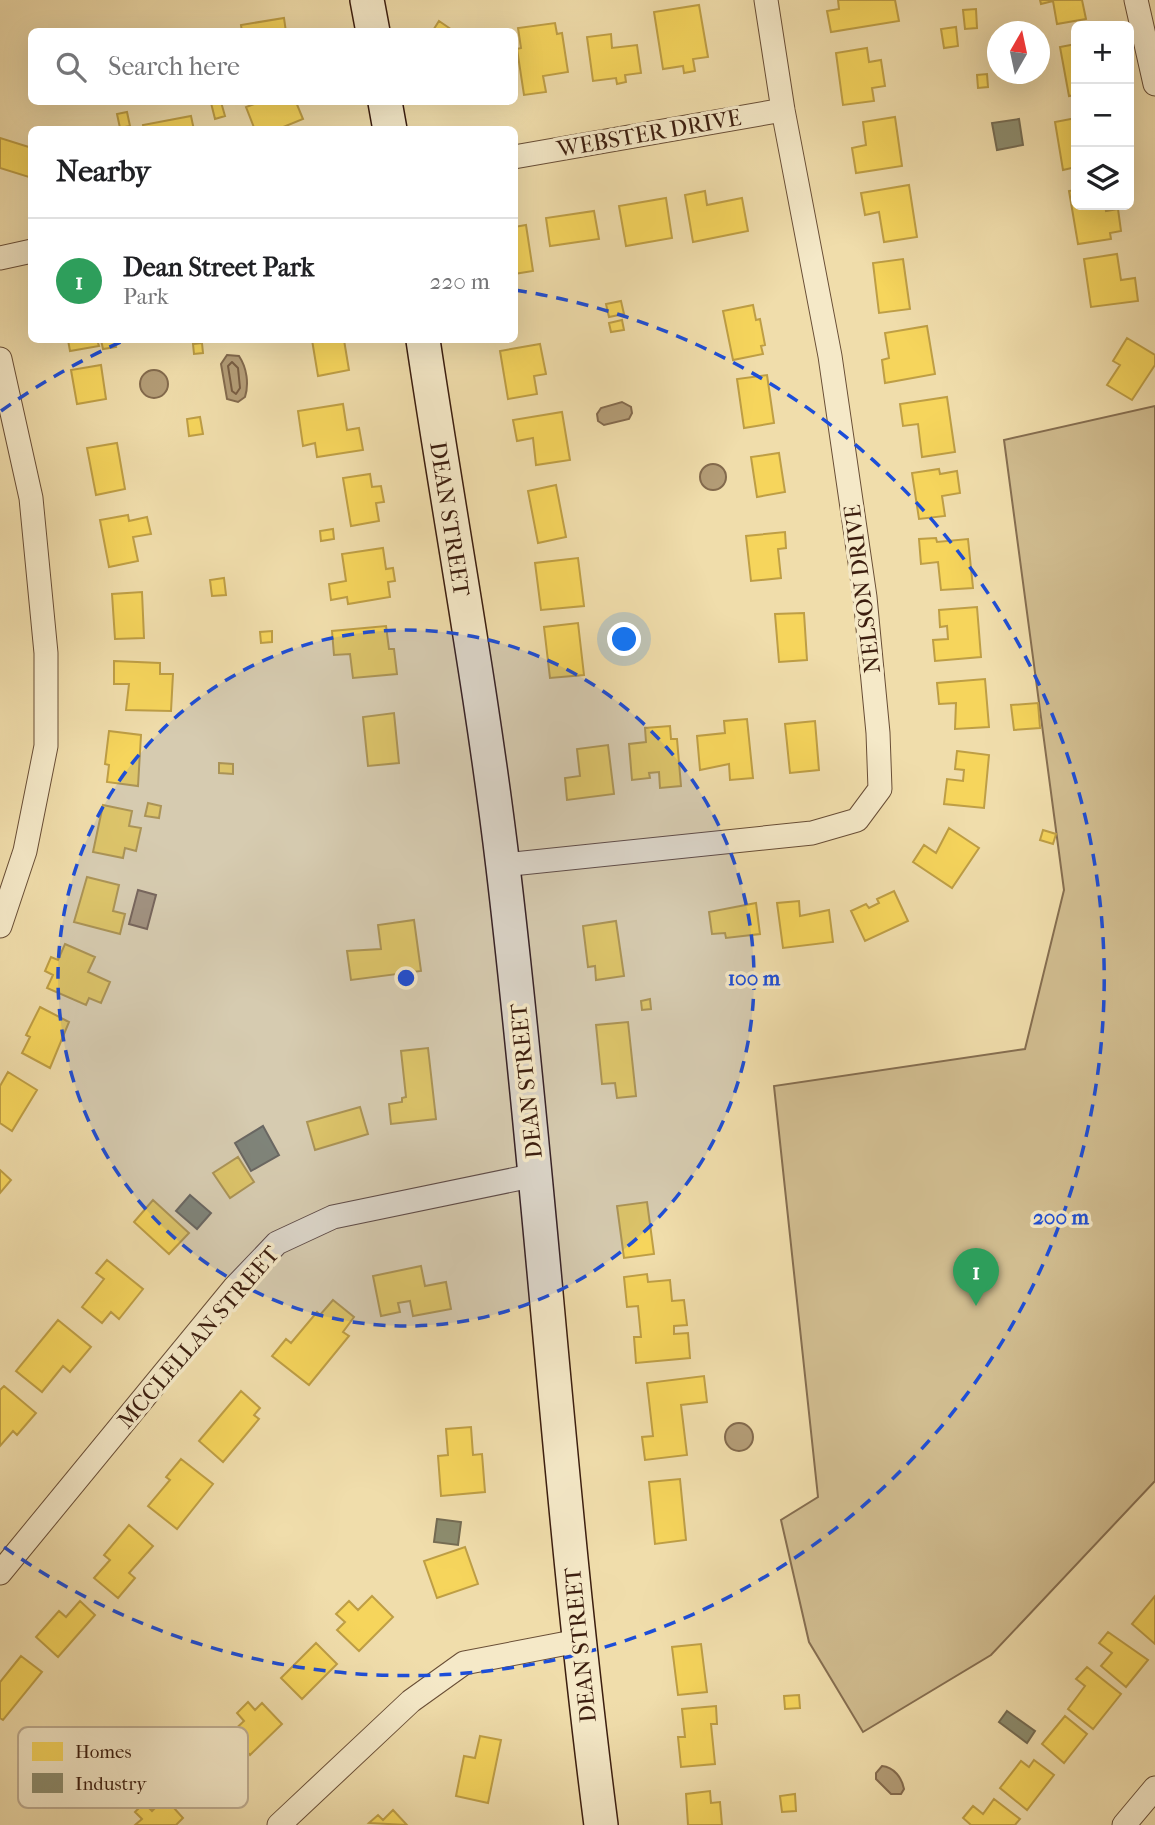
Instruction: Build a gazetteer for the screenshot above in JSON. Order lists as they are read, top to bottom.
{
  "streets": {
    "street": [
      "WEBSTER DRIVE",
      "DEAN STREET",
      "NELSON DRIVE",
      "MCCLELLAN STREET"
    ]
  },
  "crossings": [
    ["WEBSTER DRIVE", "NELSON DRIVE"],
    ["DEAN STREET", "NELSON DRIVE"],
    ["DEAN STREET", "MCCLELLAN STREET"]
  ],
  "legend": ["Homes", "Industry"],
  "north": "top",
  "page": {
    "map_buttons": ["+", "−"],
    "search": "Search here",
    "heading": "Nearby",
    "list": [
      {
        "mark": "1",
        "name": "Dean Street Park",
        "note": "Park",
        "value": "220 m"
      }
    ],
    "pins": "1"
  },
  "rings": ["100 m", "200 m"]
}
